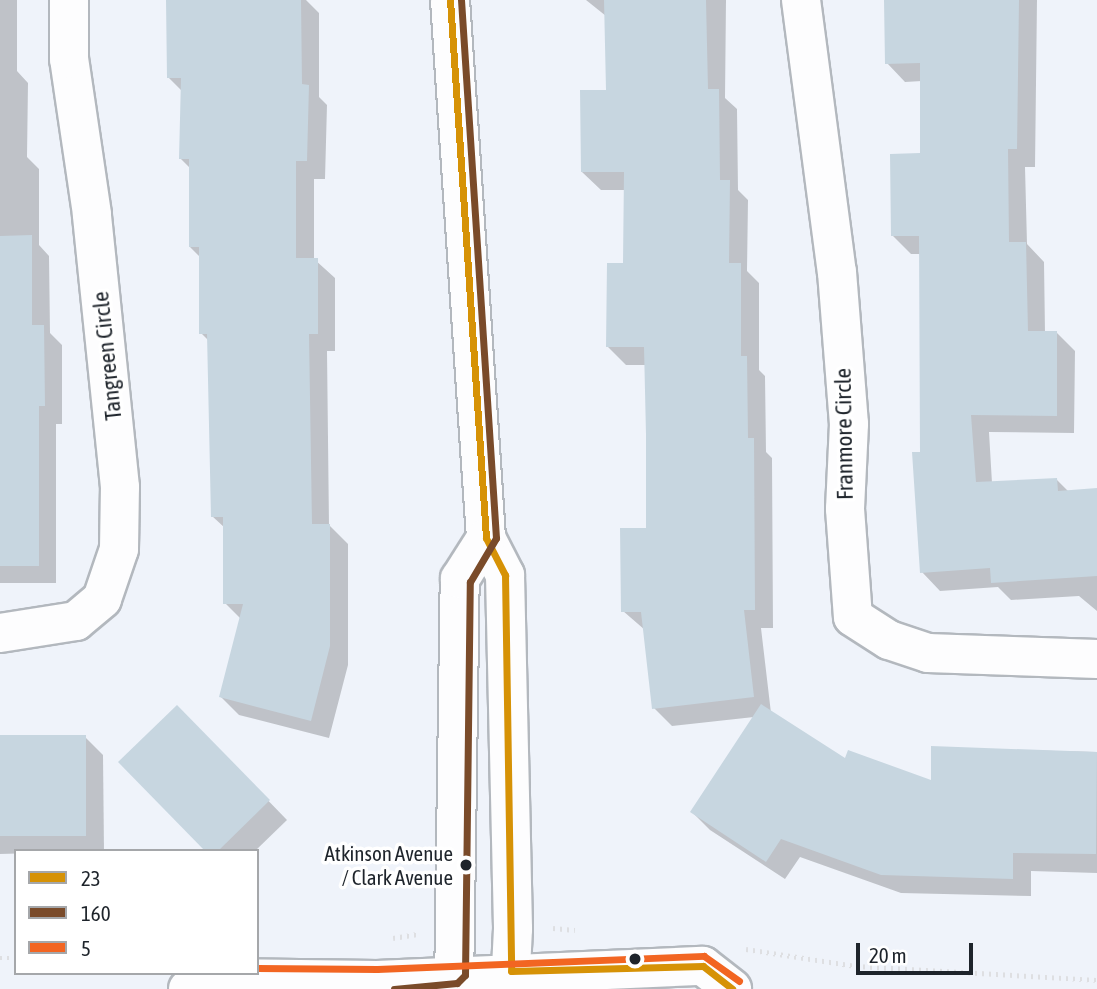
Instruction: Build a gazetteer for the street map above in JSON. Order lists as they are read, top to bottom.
{
  "streets": {
    "street": ["Tangreen Circle", "Franmore Circle"]
  },
  "places": ["Atkinson Avenue / Clark Avenue"],
  "lines": ["transit line 23", "transit line 160", "transit line 5"],
  "legend": ["23", "160", "5"],
  "scale_bar": "20 m"
}
